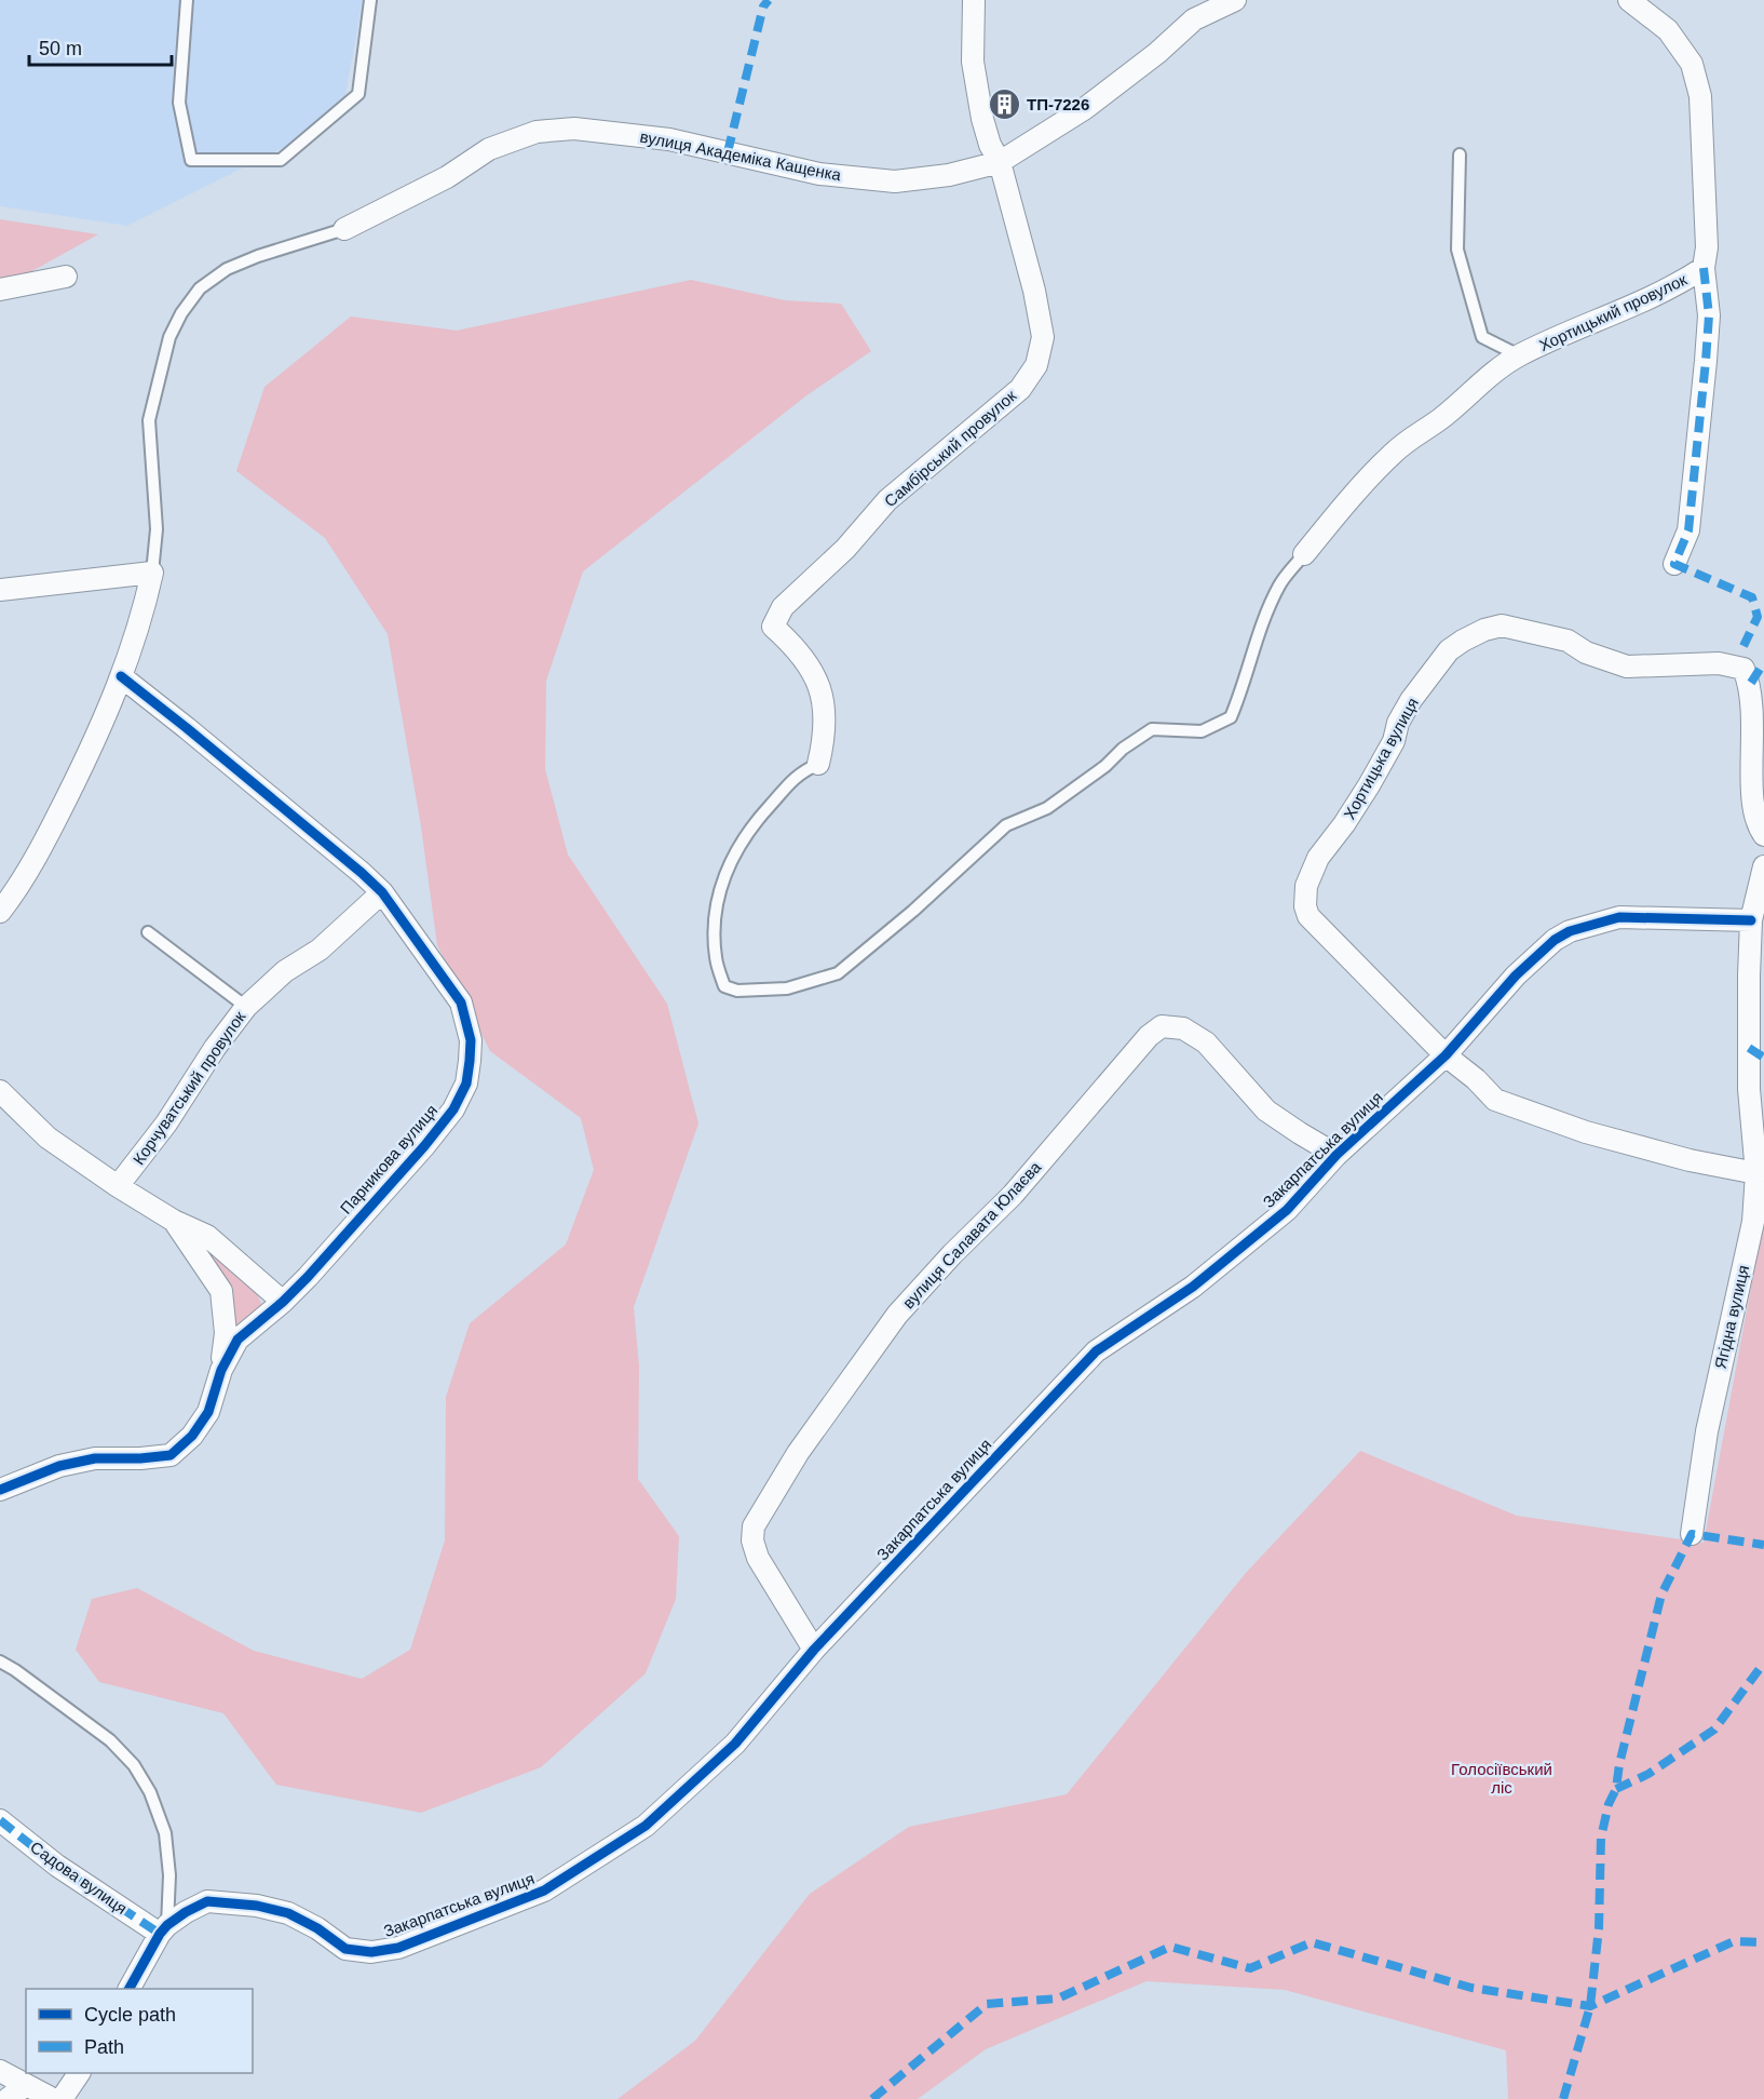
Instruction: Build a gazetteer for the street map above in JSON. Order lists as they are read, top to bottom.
{
  "streets": {
    "street": [
      "вулиця Академіка Кащенка",
      "Хортицький провулок",
      "Самбірський провулок",
      "Хортицька вулиця",
      "Корчуватський провулок",
      "Закарпатська вулиця",
      "Парникова вулиця",
      "вулиця Салавата Юлаєва",
      "Ягідна вулиця",
      "Садова вулиця"
    ]
  },
  "crossings": [
    ["вулиця Академіка Кащенка", "Самбірський провулок"],
    ["вулиця Академіка Кащенка", "Парникова вулиця"],
    ["Хортицька вулиця", "Закарпатська вулиця"],
    ["Корчуватський провулок", "Парникова вулиця"],
    ["Закарпатська вулиця", "вулиця Салавата Юлаєва"],
    ["Закарпатська вулиця", "Ягідна вулиця"],
    ["Закарпатська вулиця", "Садова вулиця"]
  ],
  "parks": ["Голосіївський ліс"],
  "places": {
    "building": ["ТП-7226"]
  },
  "legend": ["Cycle path", "Path"],
  "scale_bar": "50 m"
}
